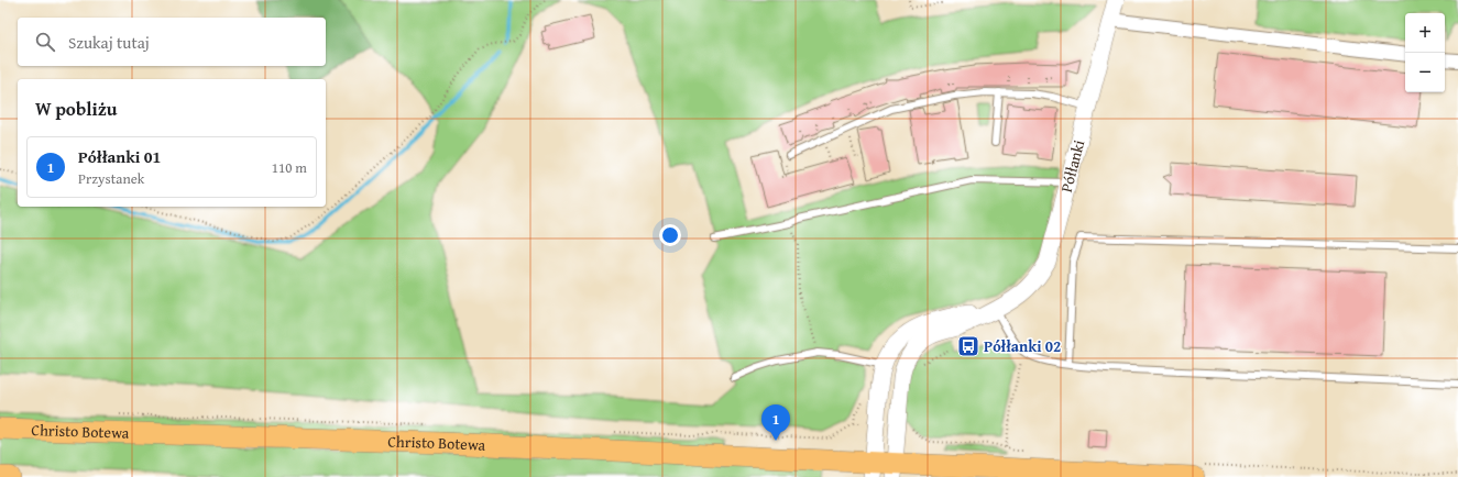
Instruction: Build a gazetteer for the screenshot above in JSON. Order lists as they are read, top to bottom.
{
  "streets": {
    "main road": ["Christo Botewa"],
    "street": ["Półłanki"]
  },
  "crossings": [
    ["Półłanki", "Christo Botewa"]
  ],
  "places": {
    "bus stop": ["Półłanki 02"]
  },
  "page": {
    "map_buttons": ["+", "−"],
    "search": "Szukaj tutaj",
    "heading": "W pobliżu",
    "list": [
      {
        "mark": "1",
        "name": "Półłanki 01",
        "note": "Przystanek",
        "value": "110 m"
      }
    ],
    "pins": "1"
  }
}
